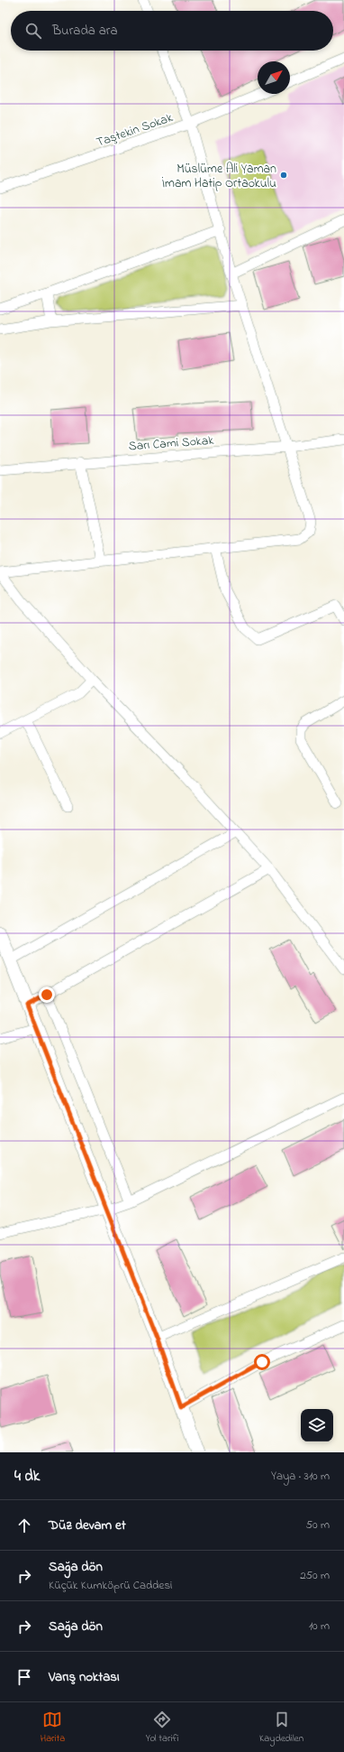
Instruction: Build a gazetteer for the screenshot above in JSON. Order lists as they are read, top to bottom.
{
  "streets": {
    "street": ["Taştekin Sokak", "Sarı Cami Sokak"]
  },
  "places": ["Müslüme Ali Yaman İmam Hatip Ortaokulu"],
  "north": "top right",
  "page": {
    "search": "Burada ara",
    "heading": ["4 dk", "Yaya · 310 m"],
    "list": [
      ["Düz devam et", "50 m"],
      ["Sağa dön", "Küçük Kumköprü Caddesi", "250 m"],
      ["Sağa dön", "10 m"],
      "Varış noktası"
    ],
    "nav": ["Harita", "Yol tarifi", "Kaydedilen"]
  }
}
